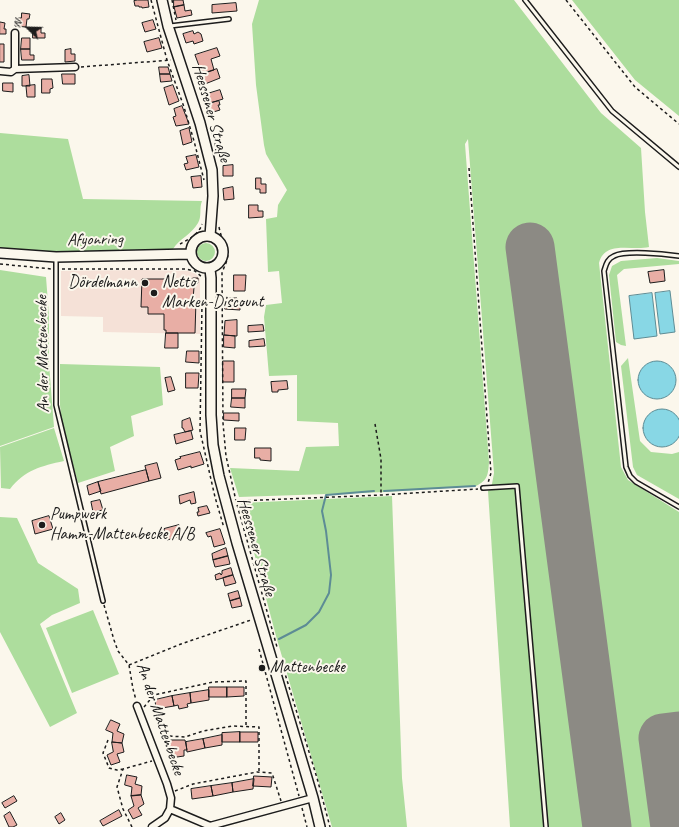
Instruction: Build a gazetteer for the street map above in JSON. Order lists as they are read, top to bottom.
{
  "streets": {
    "main road": ["Heessener Straße", "Afyonring"],
    "street": ["An der Mattenbecke"]
  },
  "crossings": [
    ["Heessener Straße", "Afyonring"],
    ["Afyonring", "An der Mattenbecke"]
  ],
  "places": [
    "Dördelmann",
    "Netto Marken-Discount",
    "Pumpwerk Hamm-Mattenbecke A/B",
    "Mattenbecke"
  ],
  "north": "top left"
}
